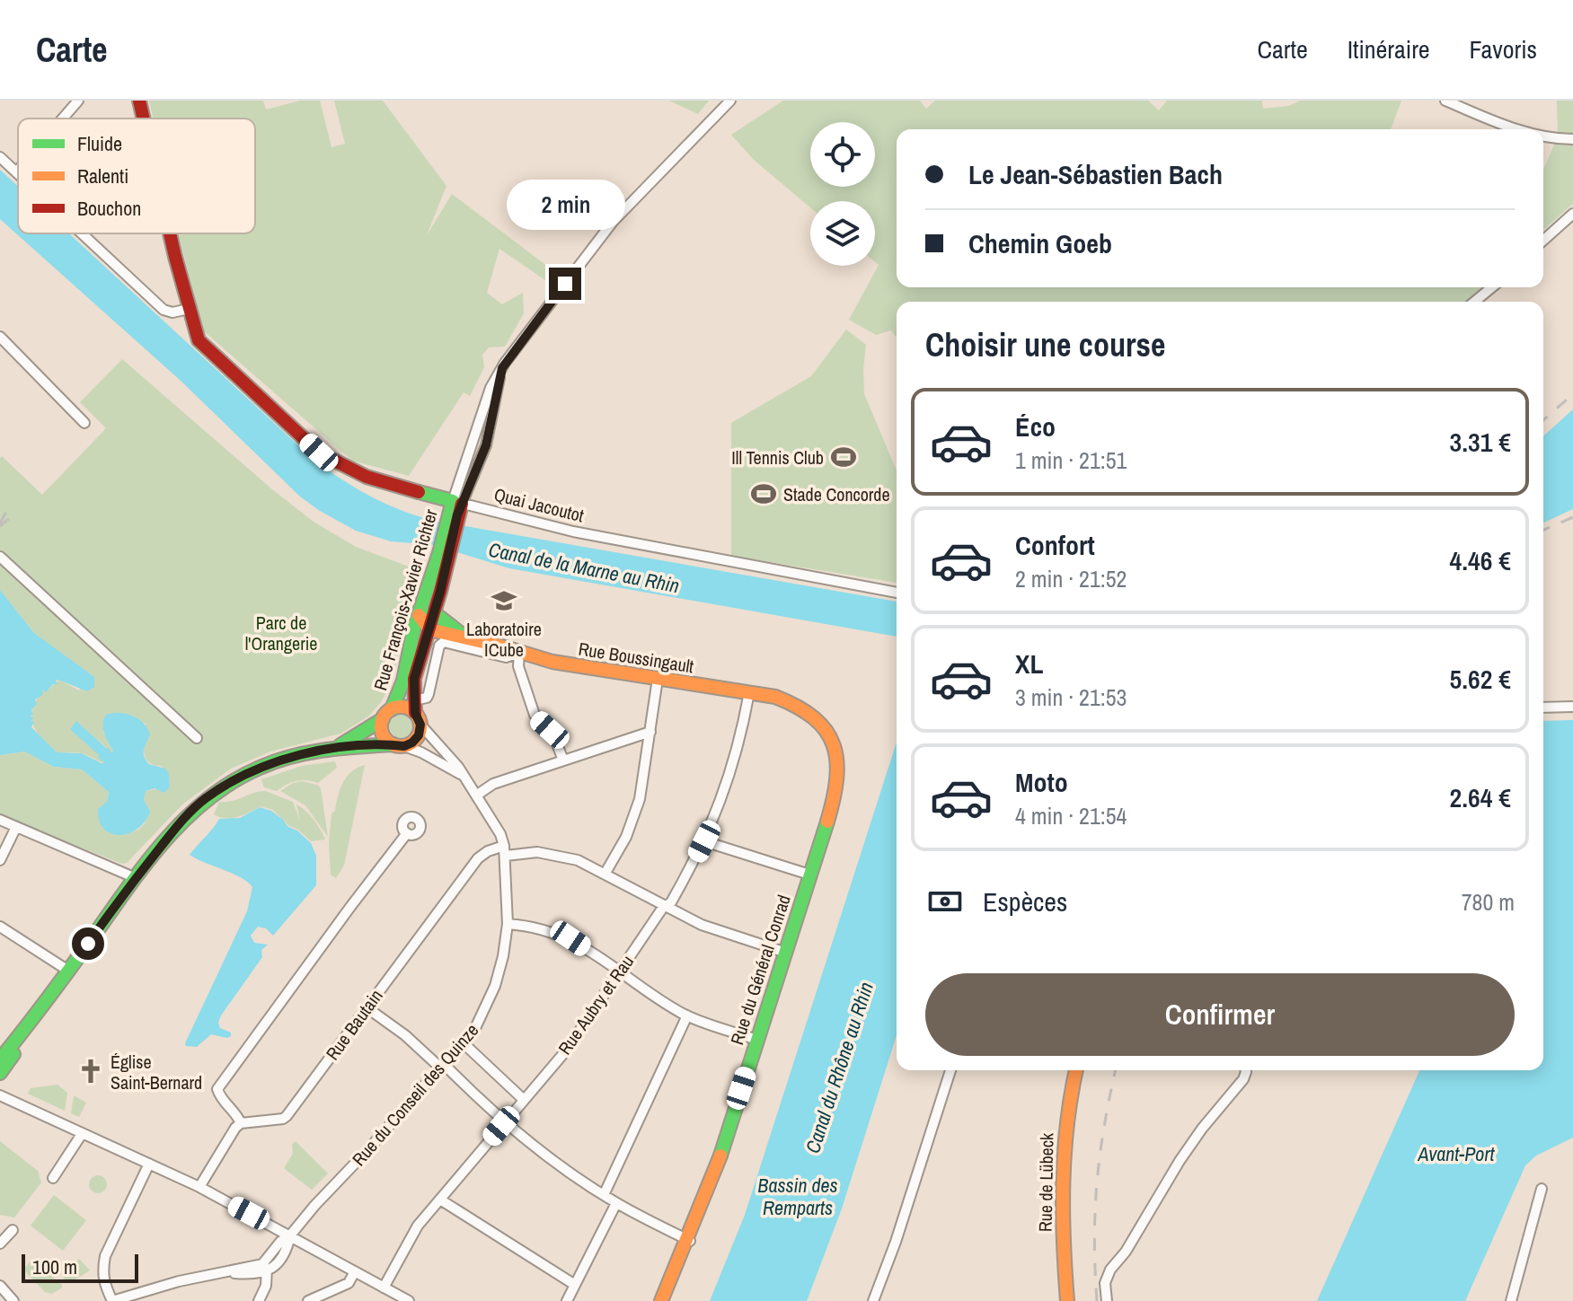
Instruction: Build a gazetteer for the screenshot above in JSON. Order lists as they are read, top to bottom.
{
  "streets": {
    "main road": [
      "Quai Jacoutot",
      "Rue François-Xavier Richter",
      "Rue Boussingault",
      "Rue du Général Conrad",
      "Rue de Lübeck"
    ],
    "street": ["Rue Aubry et Rau", "Rue Bautain", "Rue du Conseil des Quinze"]
  },
  "crossings": [
    ["Quai Jacoutot", "Rue François-Xavier Richter"],
    ["Rue François-Xavier Richter", "Rue Boussingault"],
    ["Rue François-Xavier Richter", "Rue du Conseil des Quinze"],
    ["Rue Boussingault", "Rue du Général Conrad"],
    ["Rue Boussingault", "Rue Aubry et Rau"],
    ["Rue Boussingault", "Rue du Conseil des Quinze"],
    ["Rue du Général Conrad", "Rue Aubry et Rau"],
    ["Rue Bautain", "Rue du Conseil des Quinze"]
  ],
  "water": [
    "Canal de la Marne au Rhin",
    "Canal du Rhône au Rhin",
    "Avant-Port",
    "Bassin des Remparts"
  ],
  "parks": ["Parc de l'Orangerie"],
  "places": {
    "sports": ["Ill Tennis Club", "Stade Concorde"],
    "school or university": ["Laboratoire ICube"],
    "church": ["Église Saint-Bernard"]
  },
  "legend": ["Fluide", "Ralenti", "Bouchon"],
  "scale_bar": "100 m",
  "page": {
    "header": "Carte",
    "nav": ["Carte", "Itinéraire", "Favoris"],
    "banner": ["Le Jean-Sébastien Bach", "Chemin Goeb"],
    "bubble": "2 min",
    "heading": "Choisir une course",
    "list": [
      {
        "name": "Éco",
        "note": "1 min · 21:51",
        "value": "3.31 €"
      },
      {
        "name": "Confort",
        "note": "2 min · 21:52",
        "value": "4.46 €"
      },
      {
        "name": "XL",
        "note": "3 min · 21:53",
        "value": "5.62 €"
      },
      {
        "name": "Moto",
        "note": "4 min · 21:54",
        "value": "2.64 €"
      }
    ],
    "pay": ["Espèces", "780 m"],
    "buttons": "Confirmer",
    "scale": "100 m"
  }
}
